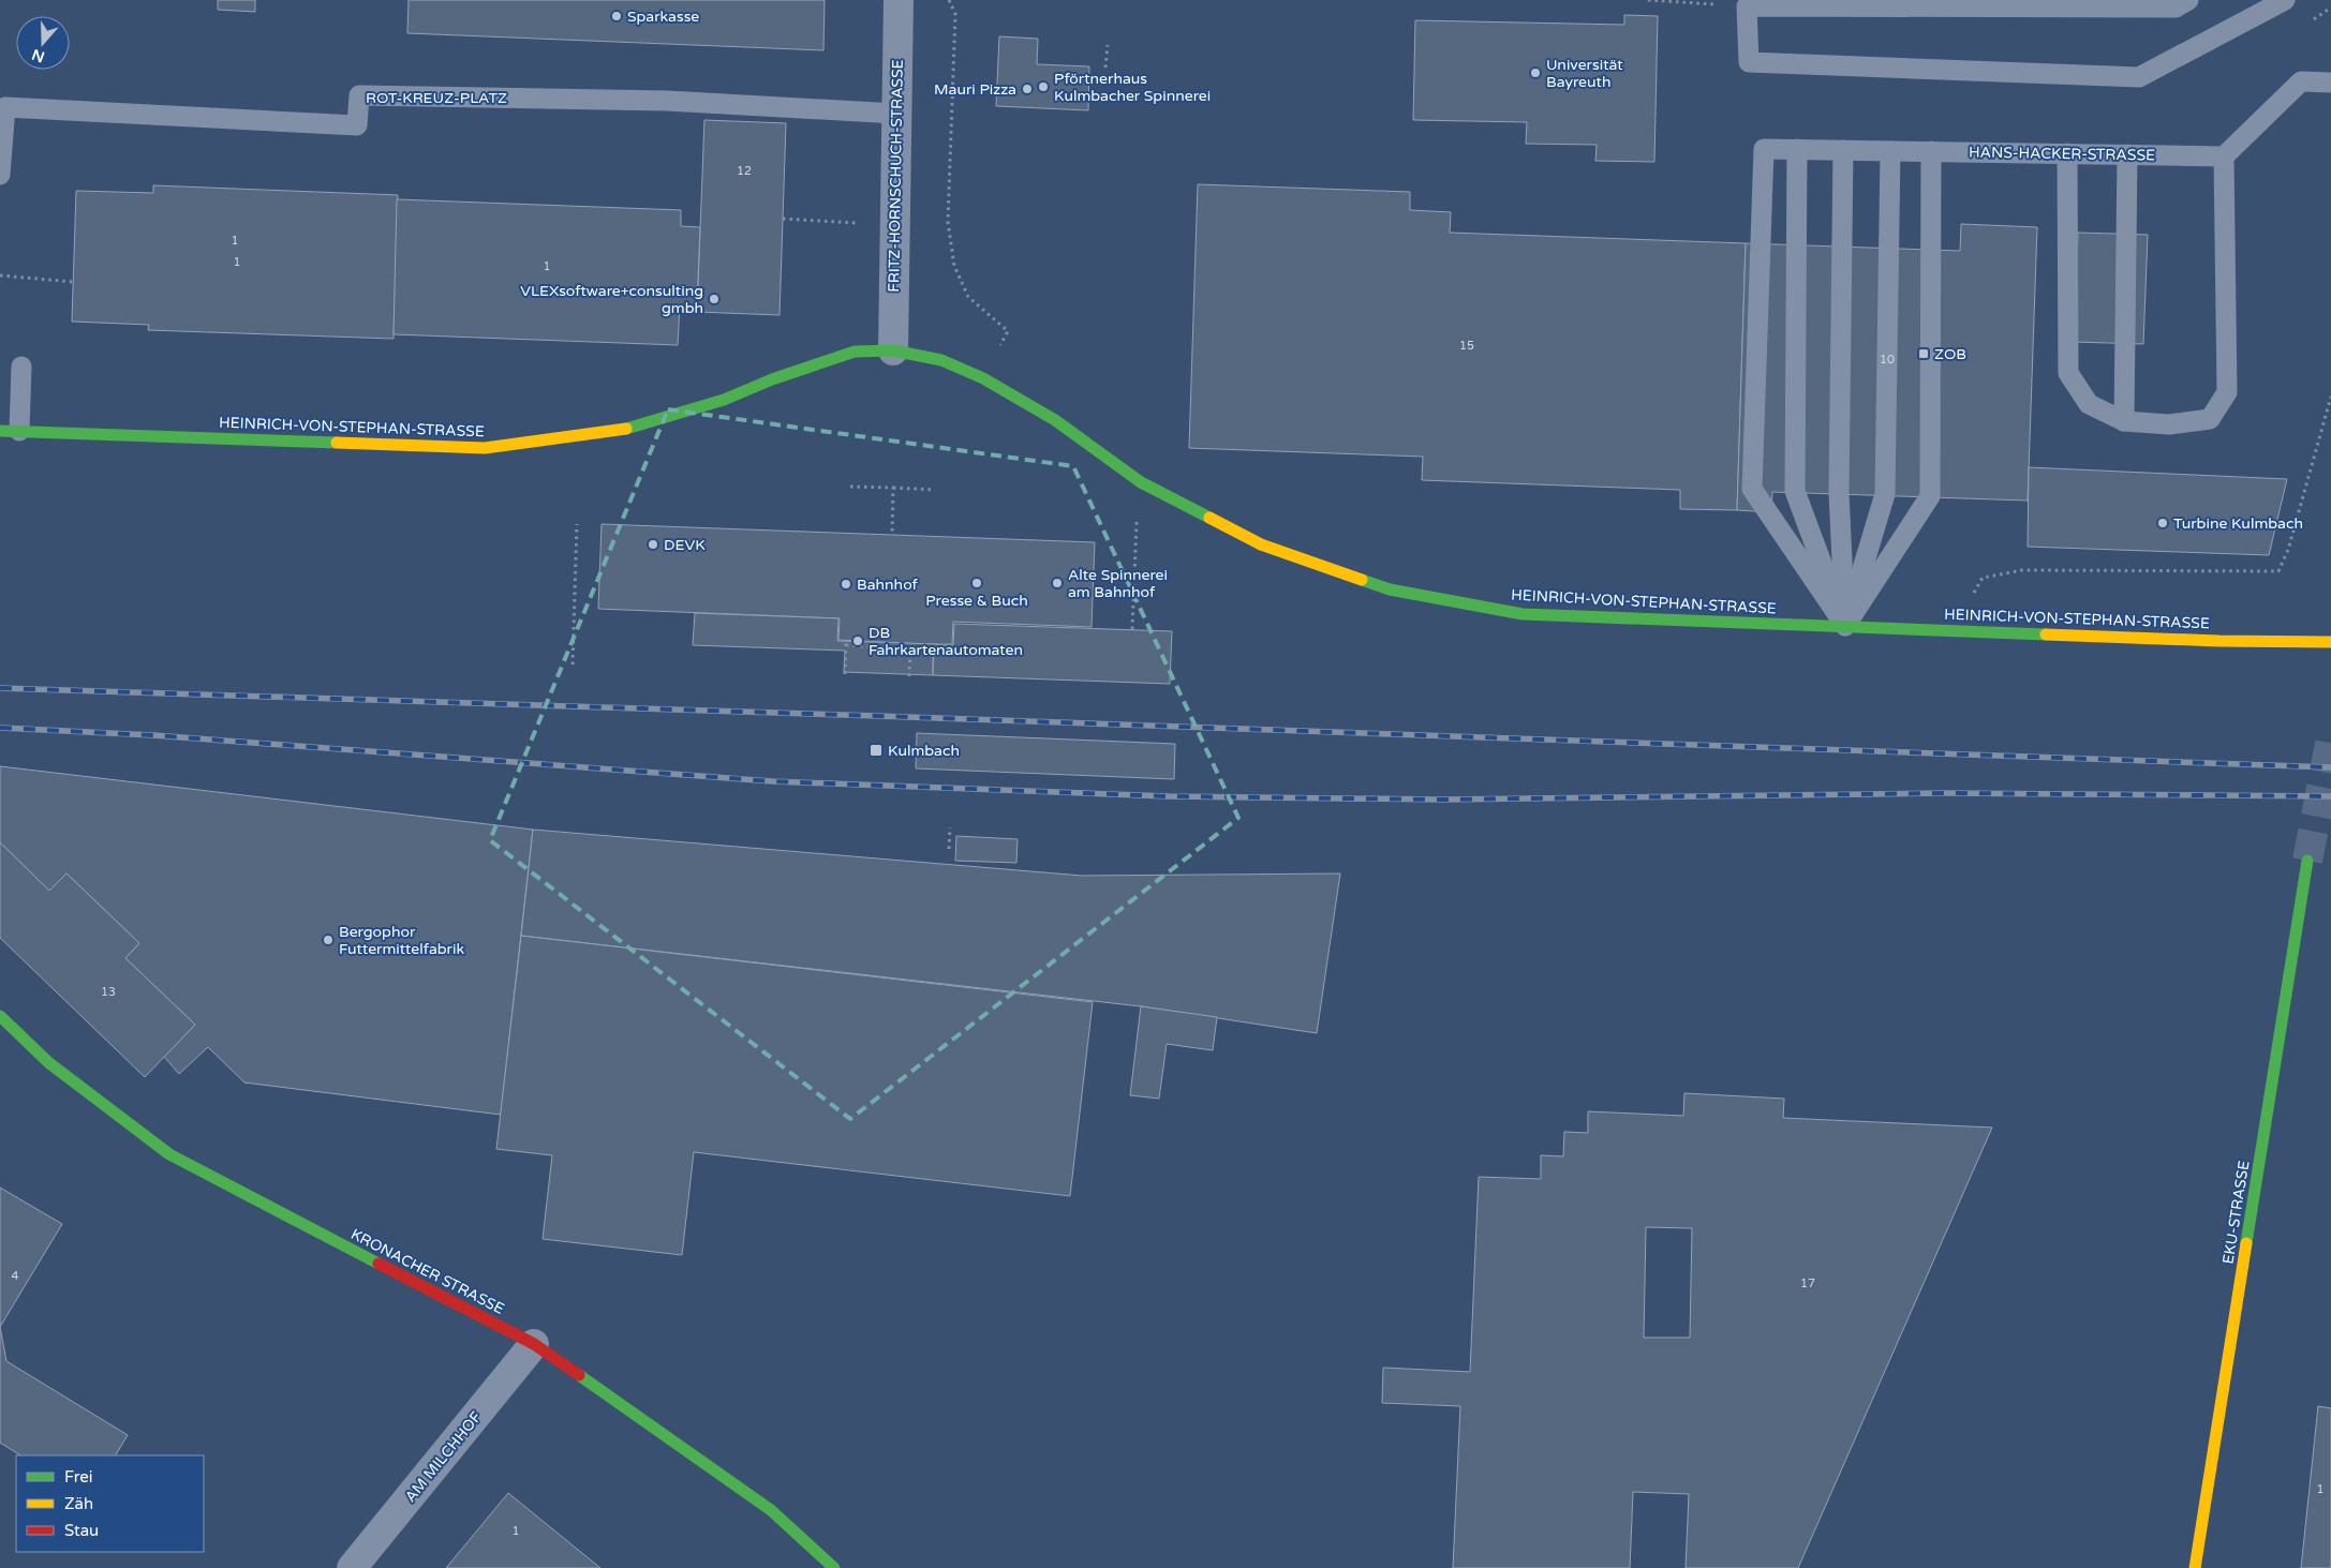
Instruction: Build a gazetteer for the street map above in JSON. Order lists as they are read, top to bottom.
{
  "streets": {
    "street": [
      "FRITZ-HORNSCHUCH-STRASSE",
      "HEINRICH-VON-STEPHAN-STRASSE",
      "EKU-STRASSE",
      "KRONACHER STRASSE",
      "AM MILCHHOF"
    ],
    "lane": ["ROT-KREUZ-PLATZ", "HANS-HACKER-STRASSE"]
  },
  "crossings": [
    ["ROT-KREUZ-PLATZ", "FRITZ-HORNSCHUCH-STRASSE"],
    ["HANS-HACKER-STRASSE", "HEINRICH-VON-STEPHAN-STRASSE"],
    ["FRITZ-HORNSCHUCH-STRASSE", "HEINRICH-VON-STEPHAN-STRASSE"],
    ["KRONACHER STRASSE", "AM MILCHHOF"]
  ],
  "places": {
    "other": [
      "Sparkasse",
      "Universität Bayreuth",
      "Pförtnerhaus Kulmbacher Spinnerei",
      "Mauri Pizza",
      "VLEXsoftware+consulting gmbh",
      "Turbine Kulmbach",
      "DEVK",
      "Presse & Buch",
      "Alte Spinnerei am Bahnhof",
      "Bahnhof",
      "DB Fahrkartenautomaten",
      "Bergophor Futtermittelfabrik"
    ],
    "transit": ["ZOB", "Kulmbach"]
  },
  "house_numbers": [
    "12",
    "1",
    "1",
    "1",
    "15",
    "10",
    "13",
    "4",
    "17",
    "1",
    "1"
  ],
  "legend": ["Frei", "Zäh", "Stau"],
  "north": "bottom"
}
